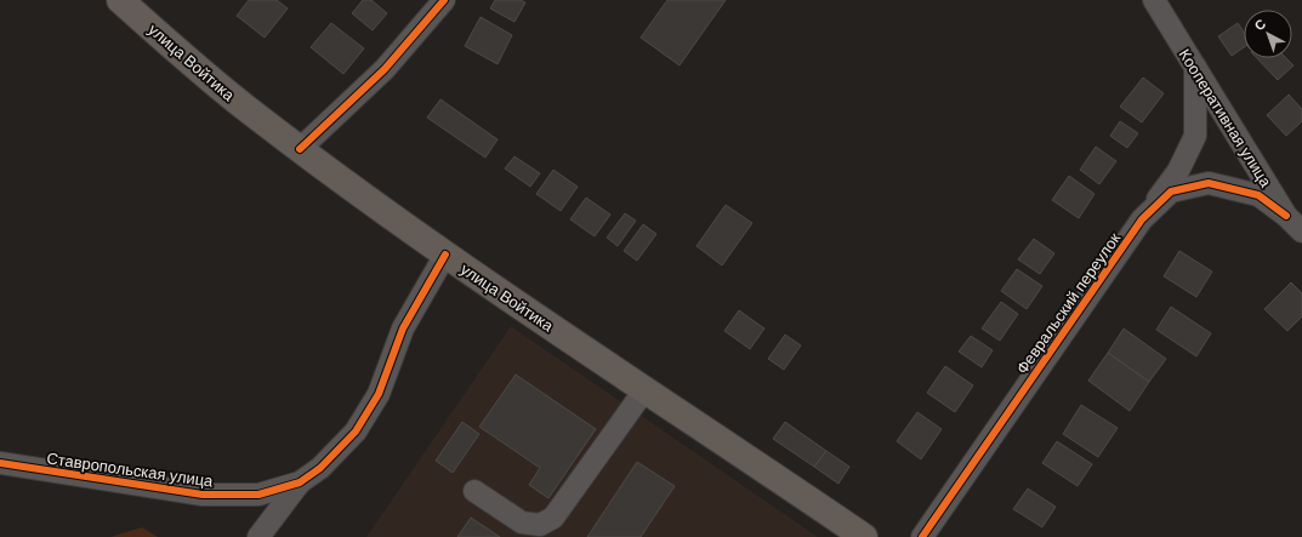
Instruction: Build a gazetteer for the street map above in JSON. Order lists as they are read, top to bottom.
{
  "streets": {
    "main road": ["улица Войтика"],
    "street": ["Кооперативная улица", "Февральский переулок", "Ставропольская улица"]
  },
  "crossings": [
    ["улица Войтика", "Ставропольская улица"],
    ["Кооперативная улица", "Февральский переулок"]
  ],
  "north": "top left"
}
